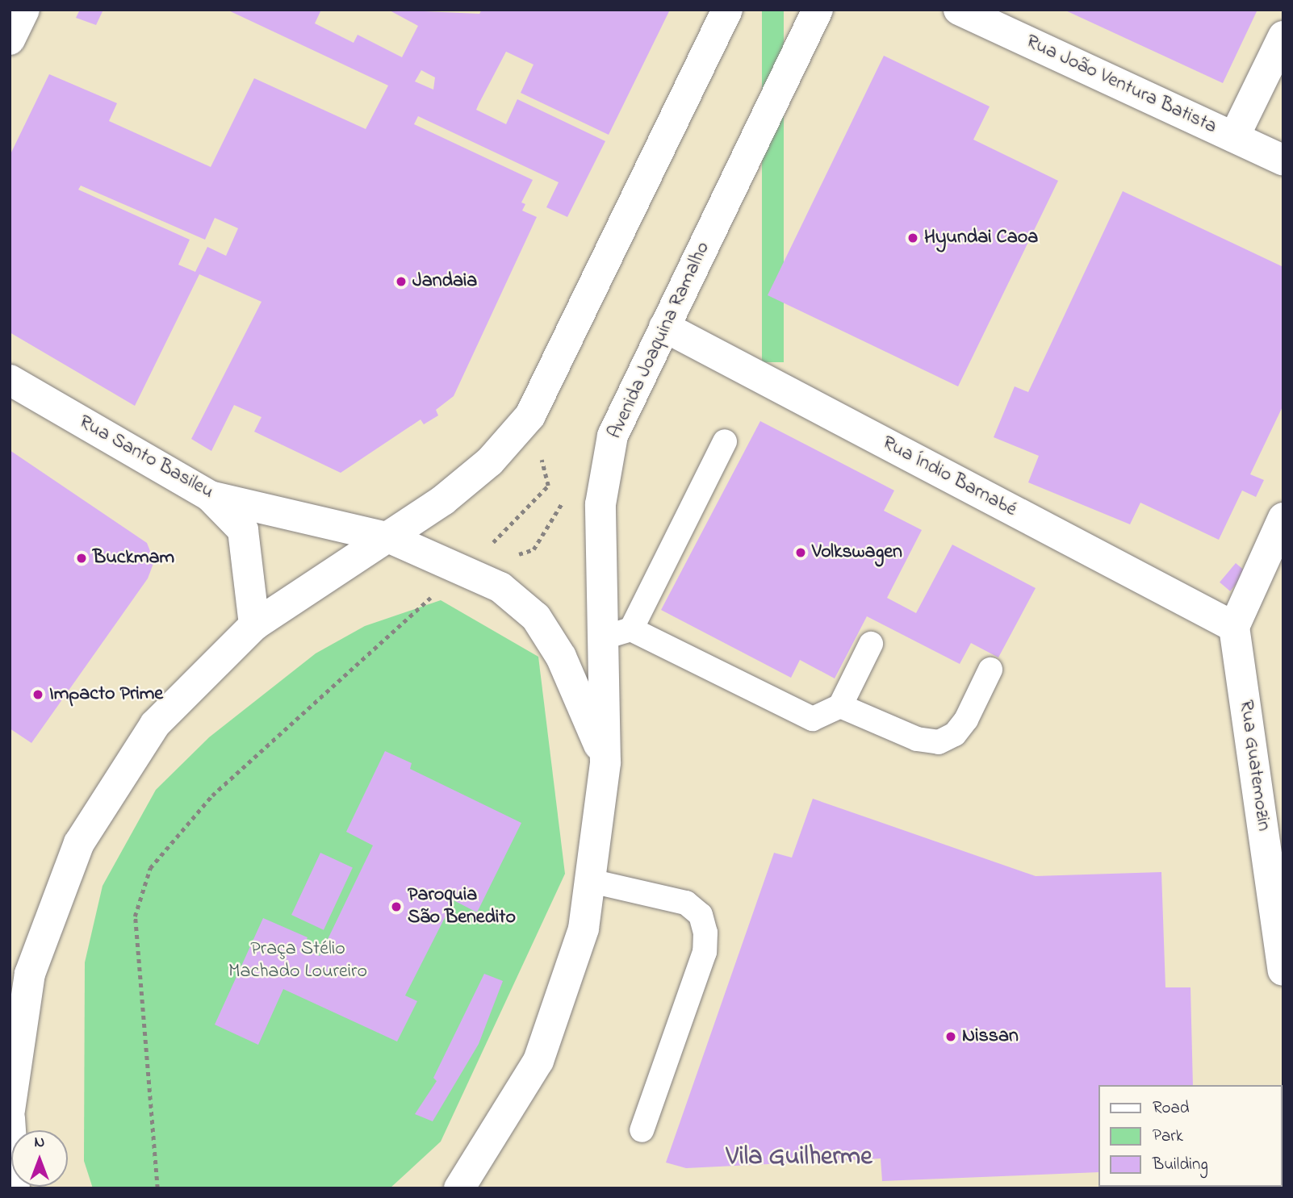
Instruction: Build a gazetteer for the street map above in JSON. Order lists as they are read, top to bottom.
{
  "streets": {
    "main road": [
      "Rua João Ventura Batista",
      "Avenida Joaquina Ramalho",
      "Rua Santo Basileu",
      "Rua Índio Barnabé",
      "Rua Guatemozin"
    ]
  },
  "crossings": [
    ["Avenida Joaquina Ramalho", "Rua Santo Basileu"],
    ["Avenida Joaquina Ramalho", "Rua Índio Barnabé"],
    ["Rua Índio Barnabé", "Rua Guatemozin"]
  ],
  "districts": ["Vila Guilherme"],
  "parks": ["Praça Stélio Machado Loureiro"],
  "places": [
    "Hyundai Caoa",
    "Jandaia",
    "Volkswagen",
    "Buckmam",
    "Impacto Prime",
    "Paroquia São Benedito",
    "Nissan"
  ],
  "legend": ["Road", "Park", "Building"],
  "north": "top"
}
